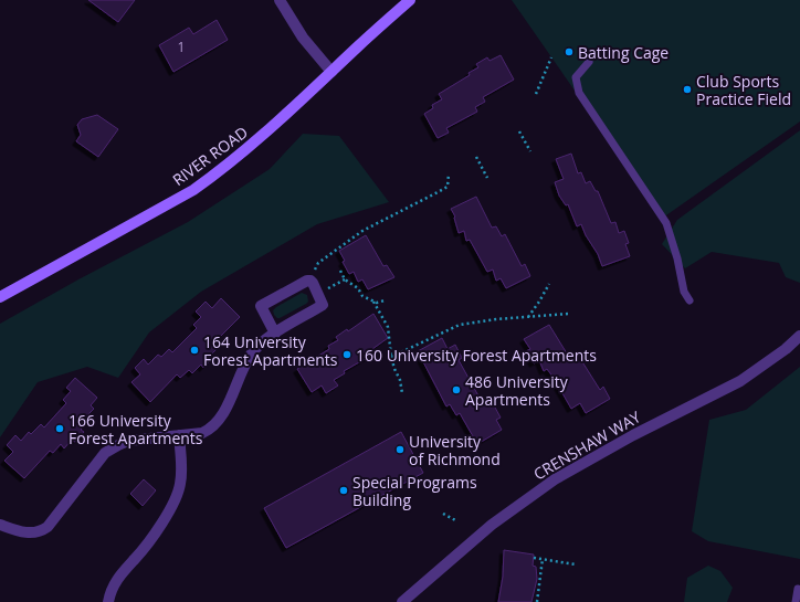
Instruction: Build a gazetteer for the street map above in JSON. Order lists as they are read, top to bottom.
{
  "streets": {
    "main road": ["RIVER ROAD"],
    "street": ["CRENSHAW WAY"]
  },
  "places": [
    "Batting Cage",
    "Club Sports Practice Field",
    "164 University Forest Apartments",
    "160 University Forest Apartments",
    "486 University Apartments",
    "166 University Forest Apartments",
    "University of Richmond",
    "Special Programs Building"
  ],
  "house_numbers": ["1"]
}
